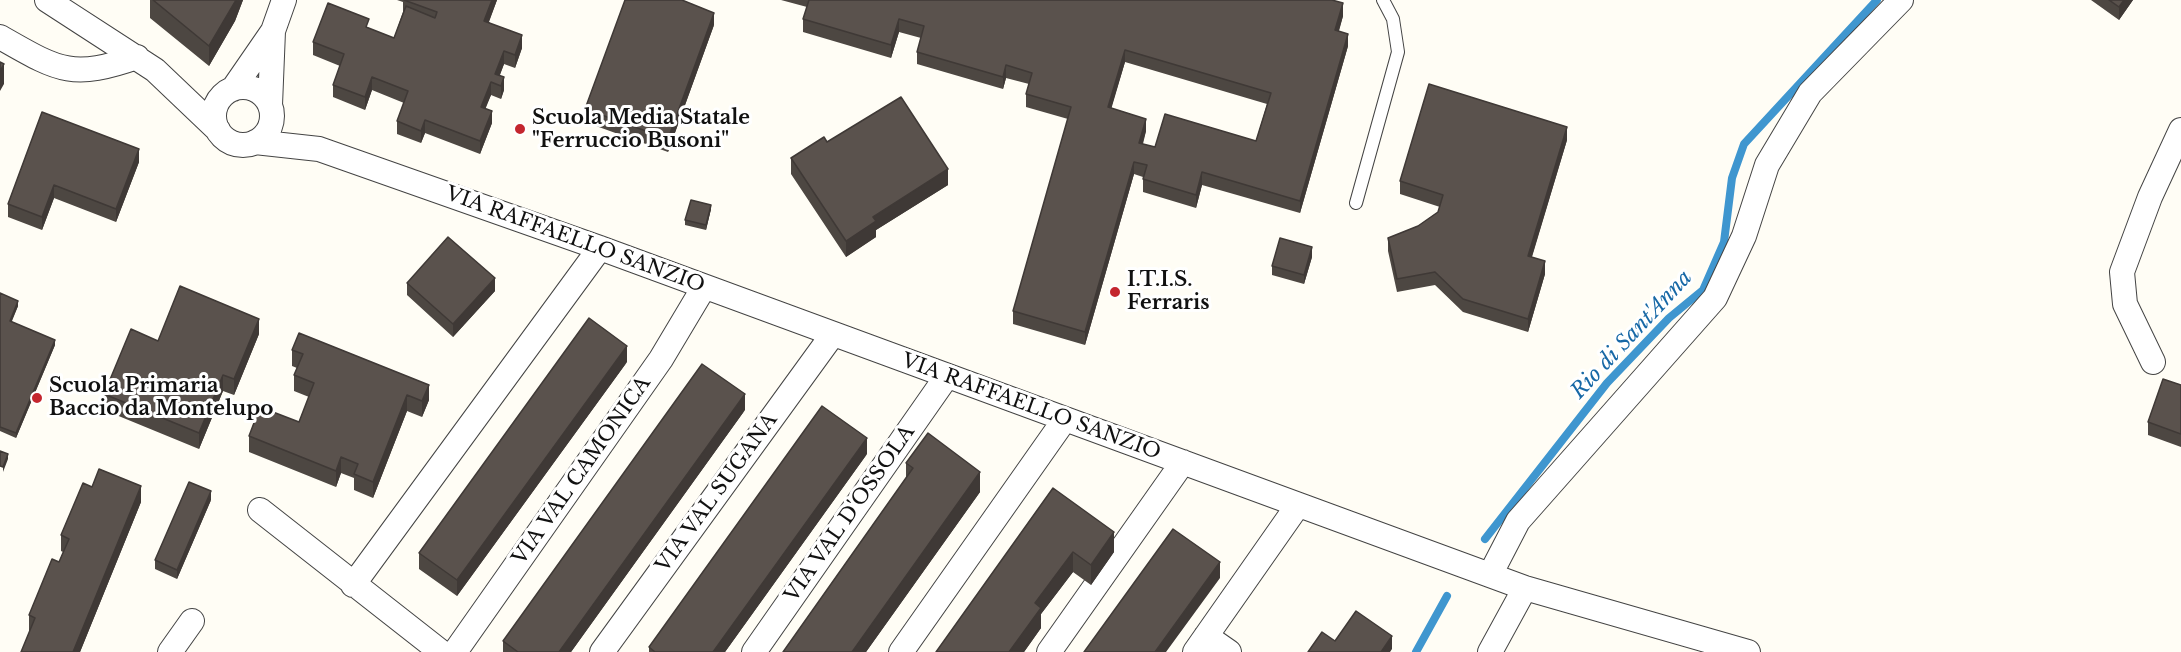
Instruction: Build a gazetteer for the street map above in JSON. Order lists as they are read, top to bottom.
{
  "streets": {
    "street": [
      "VIA RAFFAELLO SANZIO",
      "VIA VAL CAMONICA",
      "VIA VAL SUGANA",
      "VIA VAL D'OSSOLA"
    ]
  },
  "crossings": [
    ["VIA RAFFAELLO SANZIO", "VIA VAL CAMONICA"],
    ["VIA RAFFAELLO SANZIO", "VIA VAL SUGANA"],
    ["VIA RAFFAELLO SANZIO", "VIA VAL D'OSSOLA"]
  ],
  "water": ["Rio di Sant'Anna"],
  "places": ["Scuola Media Statale \"Ferruccio Busoni\"", "I.T.I.S. Ferraris", "Scuola Primaria Baccio da Montelupo"]
}
